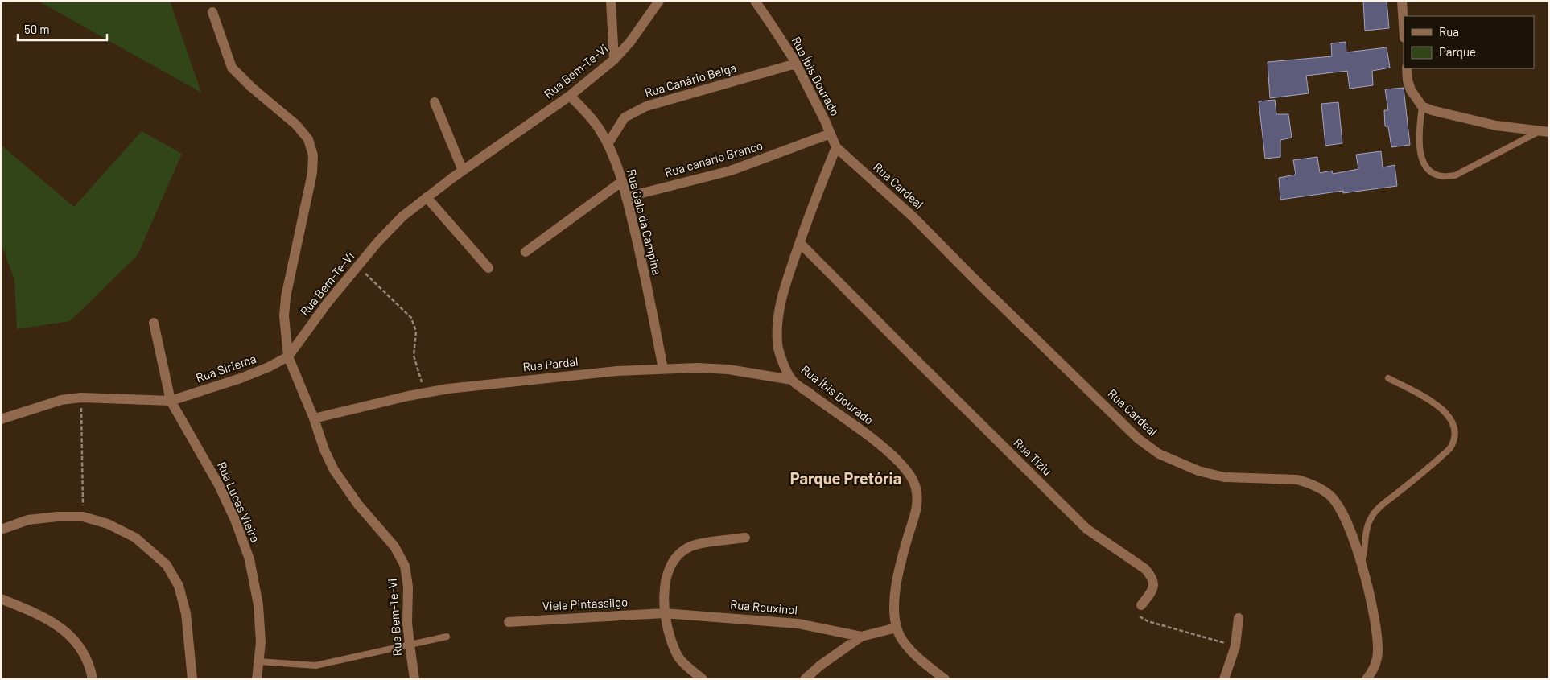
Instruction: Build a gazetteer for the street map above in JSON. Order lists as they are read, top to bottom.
{
  "streets": {
    "street": [
      "Rua Bem-Te-Vi",
      "Rua Íbis Dourado",
      "Rua Canário Belga",
      "Rua canário Branco",
      "Rua Cardeal",
      "Rua Galo da Campina",
      "Rua Pardal",
      "Rua Siriema",
      "Rua Tiziu",
      "Rua Lucas Vieira",
      "Viela Pintassilgo",
      "Rua Rouxinol"
    ]
  },
  "crossings": [
    ["Rua Bem-Te-Vi", "Rua Galo da Campina"],
    ["Rua Bem-Te-Vi", "Rua Pardal"],
    ["Rua Bem-Te-Vi", "Rua Siriema"],
    ["Rua Íbis Dourado", "Rua Canário Belga"],
    ["Rua Íbis Dourado", "Rua canário Branco"],
    ["Rua Íbis Dourado", "Rua Cardeal"],
    ["Rua Íbis Dourado", "Rua Pardal"],
    ["Rua Íbis Dourado", "Rua Tiziu"],
    ["Rua Canário Belga", "Rua Galo da Campina"],
    ["Rua canário Branco", "Rua Galo da Campina"],
    ["Rua Galo da Campina", "Rua Pardal"],
    ["Rua Siriema", "Rua Lucas Vieira"],
    ["Viela Pintassilgo", "Rua Rouxinol"]
  ],
  "districts": ["Parque Pretória"],
  "legend": ["Rua", "Parque"],
  "scale_bar": "50 m"
}
